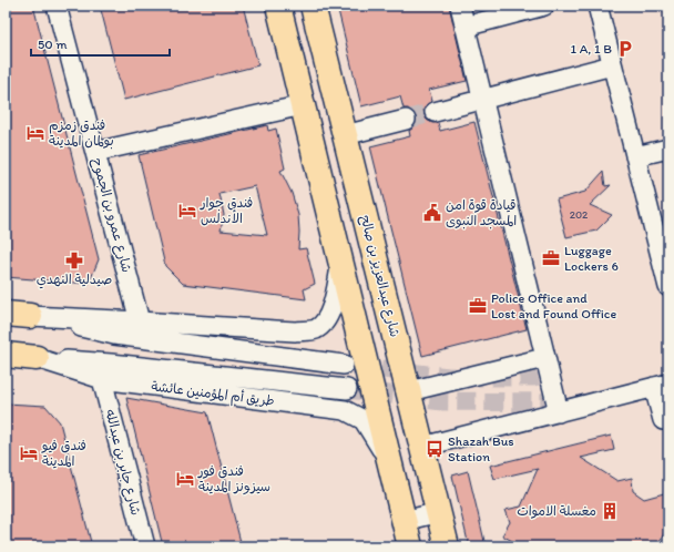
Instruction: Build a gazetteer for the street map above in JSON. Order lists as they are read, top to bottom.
{
  "streets": {
    "main road": ["شارع عبدالعزيز بن صالح", "طريق أم المؤمنين عائشة"],
    "street": ["شارع عمرو بن الجموح", "شارع جابر بن عبدالله"]
  },
  "crossings": [
    ["طريق أم المؤمنين عائشة", "شارع جابر بن عبدالله"]
  ],
  "places": {
    "parking": ["1 A, 1 B"],
    "hotel": [
      "فندق زمزم بولمان المدينة",
      "فندق جوار الأندلس",
      "فندق فيو المدينة",
      "فندق فور سيزونز المدينة"
    ],
    "public building": ["قيادة قوة امن المسجد النبوى"],
    "office": ["Luggage Lockers 6", "Police Office and Lost and Found Office"],
    "pharmacy": ["صيدلية النهدي"],
    "bus stop": ["Shazah Bus Station"],
    "building": ["مغسلة الاموات"]
  },
  "house_numbers": ["202"],
  "scale_bar": "50 m"
}
